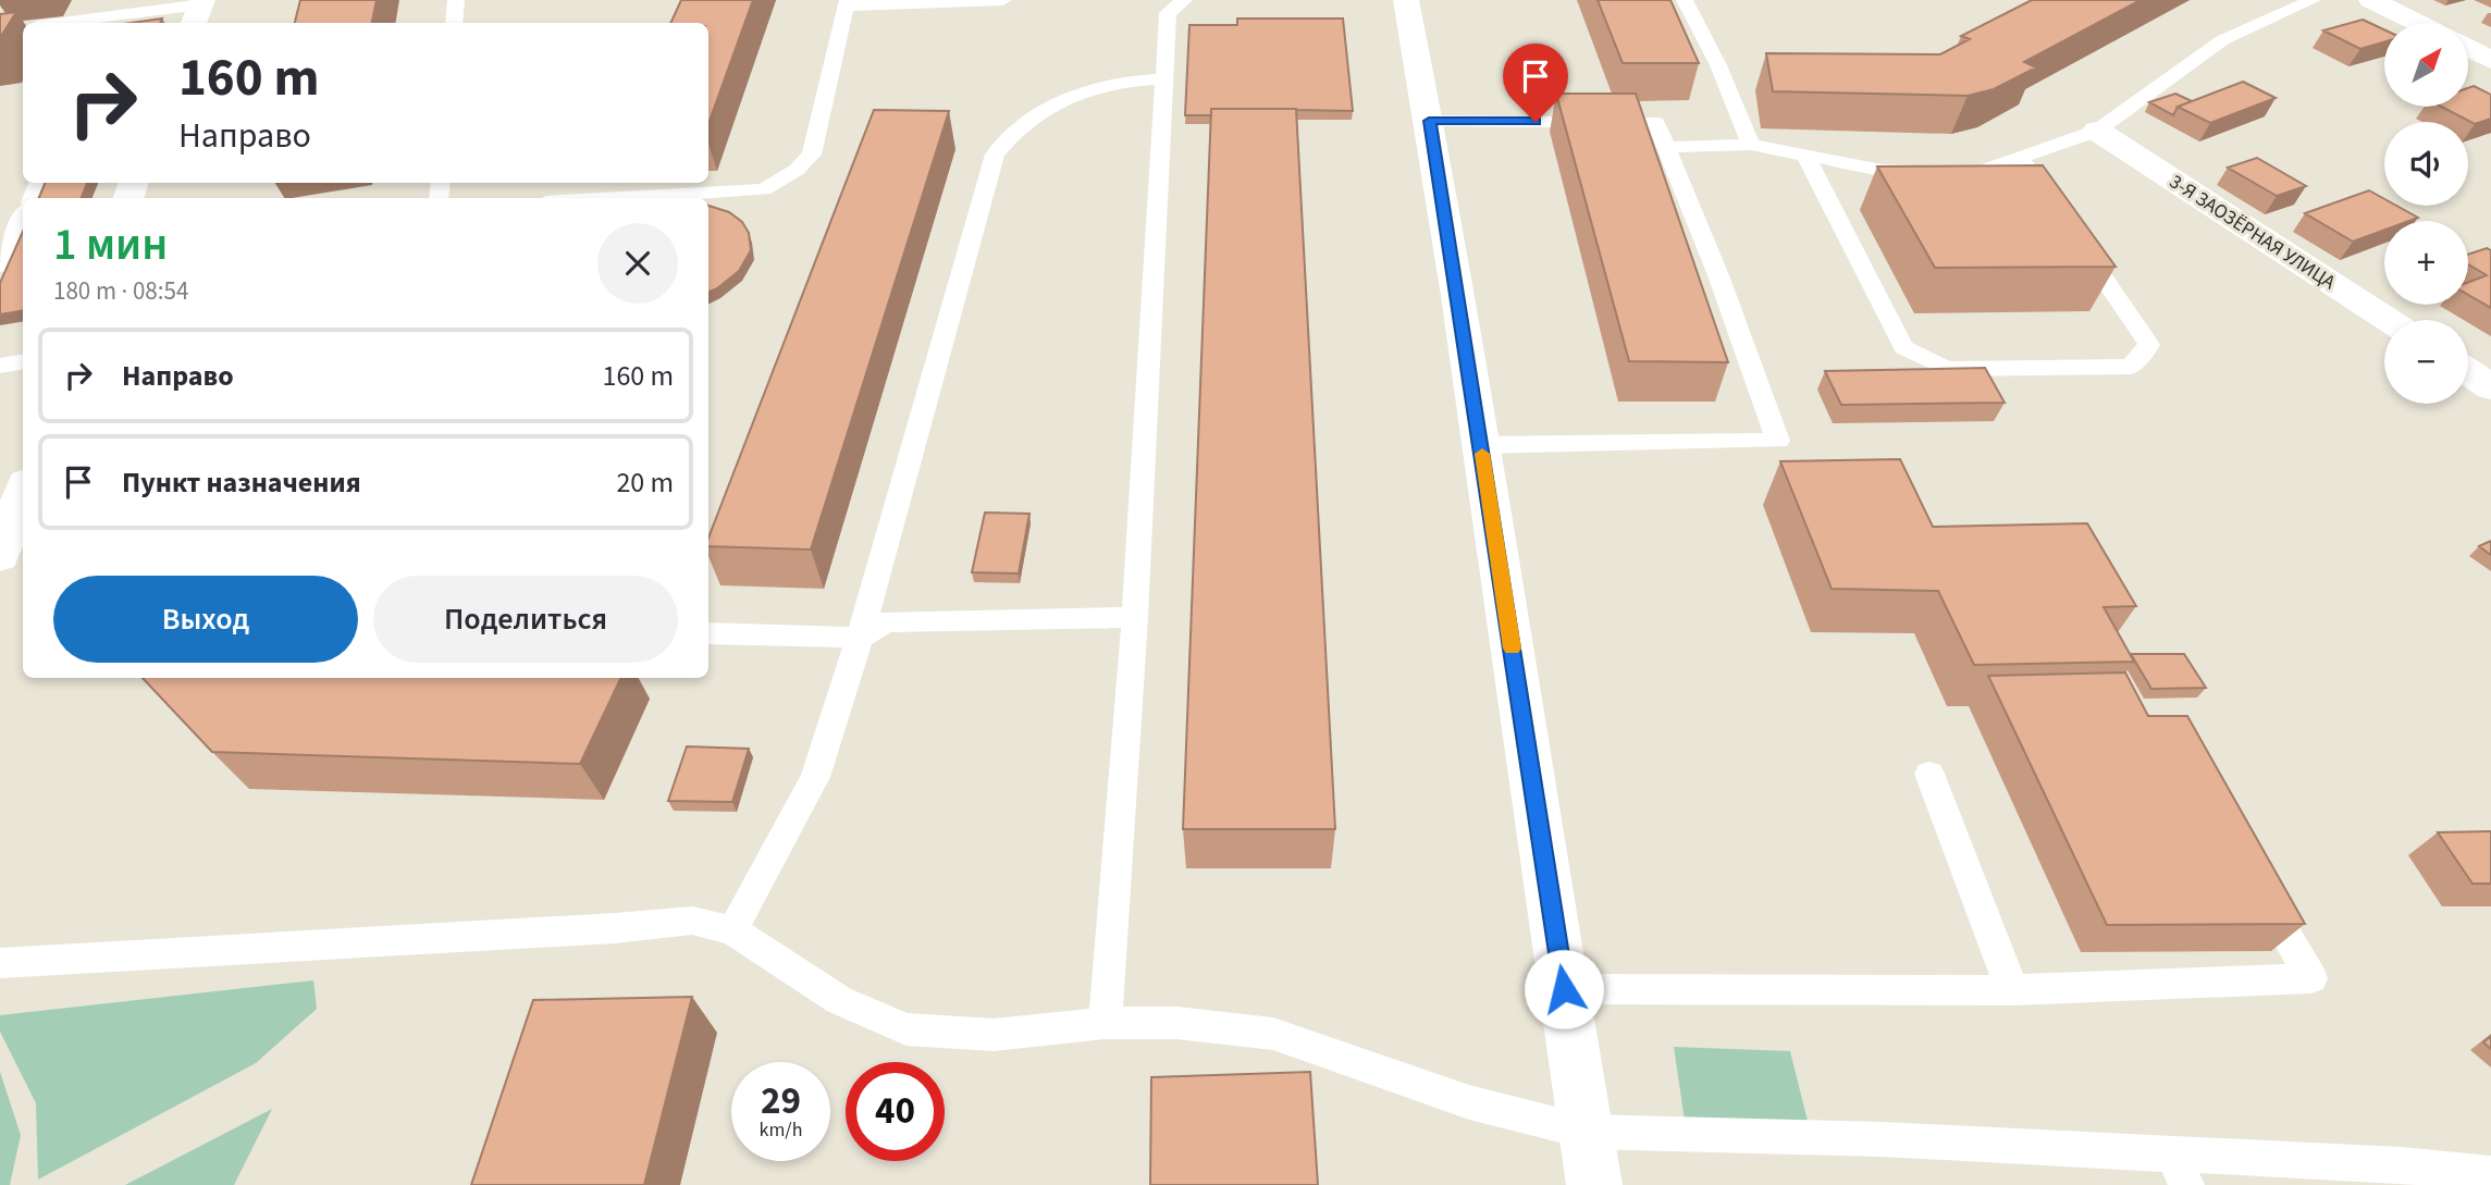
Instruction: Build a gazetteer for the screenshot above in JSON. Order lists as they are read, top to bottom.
{
  "streets": {
    "street": ["3-Я ЗАОЗЁРНАЯ УЛИЦА"]
  },
  "north": "top right",
  "page": {
    "map_buttons": ["+", "−"],
    "turn": ["160 m", "Направо"],
    "heading": ["1 мин", "180 m · 08:54"],
    "list": [
      {
        "name": "Направо",
        "value": "160 m"
      },
      {
        "name": "Пункт назначения",
        "value": "20 m"
      }
    ],
    "buttons": ["Выход", "Поделиться"],
    "speed": "29 km/h",
    "limit": "40"
  }
}
